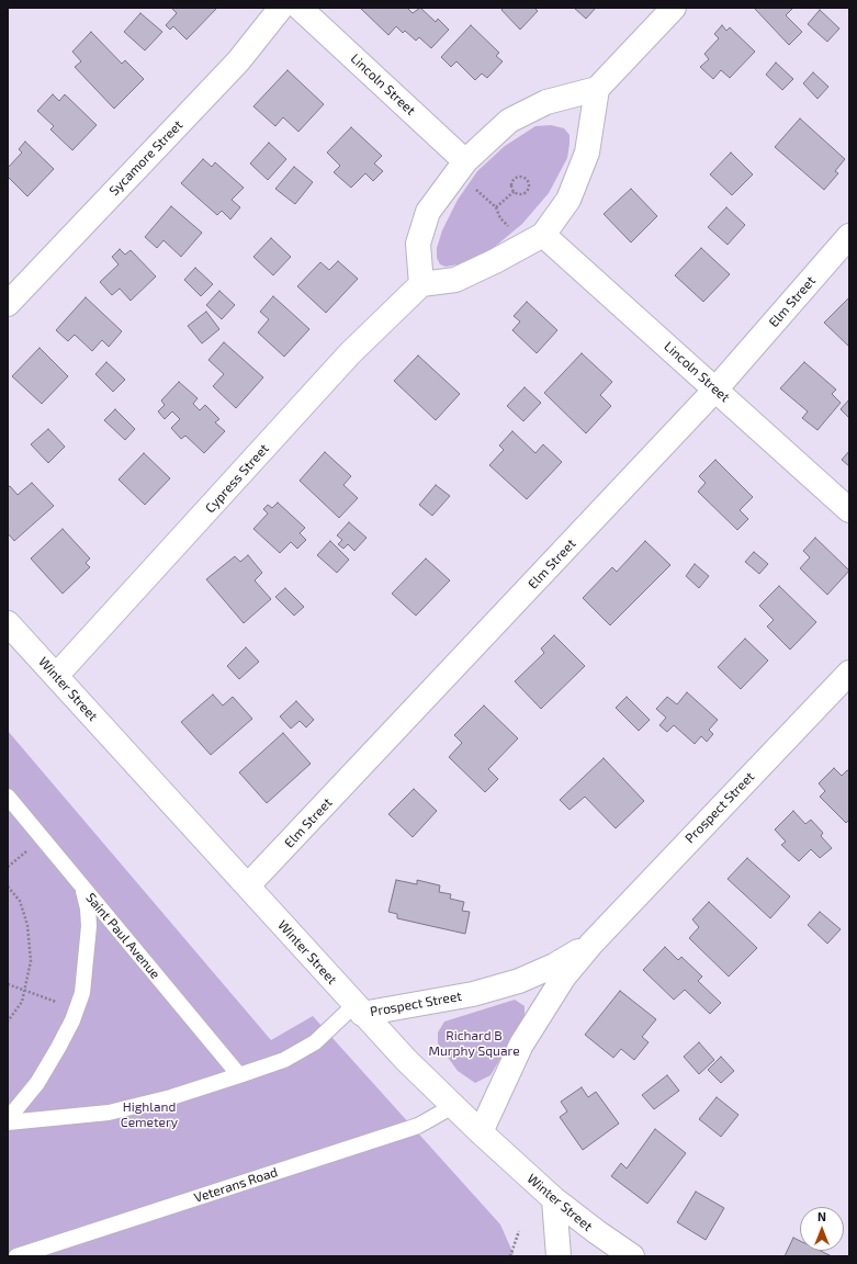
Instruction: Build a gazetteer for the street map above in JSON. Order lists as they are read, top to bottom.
{
  "streets": {
    "street": [
      "Lincoln Street",
      "Sycamore Street",
      "Elm Street",
      "Cypress Street",
      "Winter Street",
      "Prospect Street"
    ],
    "lane": ["Saint Paul Avenue", "Veterans Road"]
  },
  "crossings": [
    ["Lincoln Street", "Elm Street"],
    ["Elm Street", "Winter Street"],
    ["Cypress Street", "Winter Street"],
    ["Winter Street", "Prospect Street"],
    ["Winter Street", "Veterans Road"]
  ],
  "parks": ["Richard B Murphy Square", "Highland Cemetery"],
  "north": "top"
}
